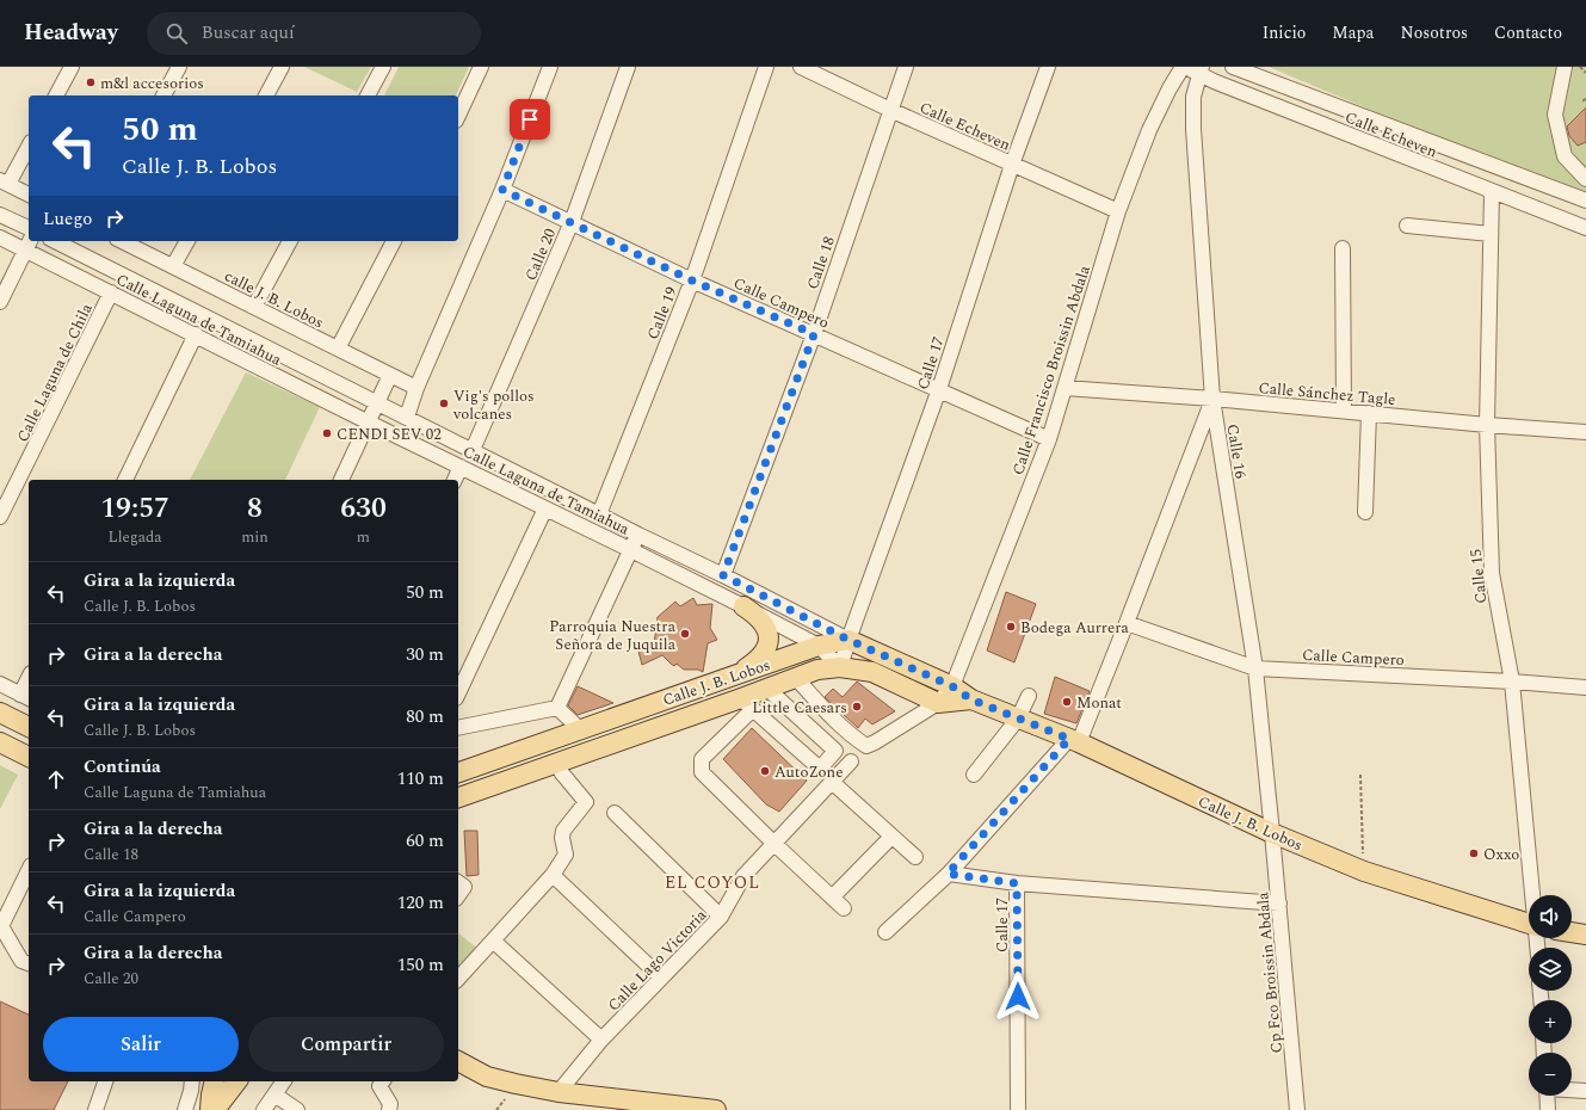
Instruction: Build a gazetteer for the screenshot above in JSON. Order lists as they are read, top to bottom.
{
  "streets": {
    "main road": ["Calle J. B. Lobos"],
    "street": [
      "Calle Echeven",
      "Calle 20",
      "Calle 18",
      "calle J. B. Lobos",
      "Calle Campero",
      "Calle 19",
      "Calle Laguna de Tamiahua",
      "Calle 17",
      "Calle Francisco Broissin Abdala",
      "Calle Laguna de Chila",
      "Calle Sánchez Tagle",
      "Calle 16",
      "Calle 15",
      "Calle Lago Victoria",
      "Cp Fco Broissin Abdala"
    ]
  },
  "crossings": [
    ["Calle Echeven", "Calle 18"],
    ["Calle Echeven", "Calle 17"],
    ["Calle Echeven", "Calle Francisco Broissin Abdala"],
    ["Calle Echeven", "Calle 16"],
    ["Calle Echeven", "Calle 15"],
    ["Calle 20", "Calle Campero"],
    ["Calle 20", "Calle Laguna de Tamiahua"],
    ["Calle 18", "Calle Campero"],
    ["Calle 18", "Calle Laguna de Tamiahua"],
    ["Calle Campero", "Calle 19"],
    ["Calle Campero", "Calle 17"],
    ["Calle Campero", "Calle Francisco Broissin Abdala"],
    ["Calle Campero", "Calle 16"],
    ["Calle Campero", "Calle 15"],
    ["Calle 19", "Calle Laguna de Tamiahua"],
    ["Calle Laguna de Tamiahua", "Calle 17"],
    ["Calle Laguna de Tamiahua", "Calle Laguna de Chila"],
    ["Calle Laguna de Tamiahua", "Calle J. B. Lobos"],
    ["Calle 17", "Calle J. B. Lobos"],
    ["Calle Francisco Broissin Abdala", "Calle Sánchez Tagle"],
    ["Calle Francisco Broissin Abdala", "Calle J. B. Lobos"],
    ["Calle Sánchez Tagle", "Calle 16"],
    ["Calle Sánchez Tagle", "Calle 15"],
    ["Calle 16", "Calle J. B. Lobos"],
    ["Calle 16", "Cp Fco Broissin Abdala"],
    ["Calle J. B. Lobos", "Cp Fco Broissin Abdala"]
  ],
  "districts": ["EL COYOL"],
  "places": [
    "m&l accesorios",
    "Vig's pollos volcanes",
    "CENDI SEV 02",
    "Bodega Aurrera",
    "Parroquia Nuestra Señora de Juquila",
    "Monat",
    "Little Caesars",
    "AutoZone",
    "Oxxo"
  ],
  "page": {
    "header": "Headway",
    "search": "Buscar aquí",
    "nav": [
      "Inicio",
      "Mapa",
      "Nosotros",
      "Contacto"
    ],
    "turn": ["50 m", "Calle J. B. Lobos"],
    "then": "Luego",
    "eta": [
      "19:57",
      "Llegada",
      "8",
      "min",
      "630",
      "m"
    ],
    "list": [
      {
        "name": "Gira a la izquierda",
        "note": "Calle J. B. Lobos",
        "value": "50 m"
      },
      {
        "name": "Gira a la derecha",
        "value": "30 m"
      },
      {
        "name": "Gira a la izquierda",
        "note": "Calle J. B. Lobos",
        "value": "80 m"
      },
      {
        "name": "Continúa",
        "note": "Calle Laguna de Tamiahua",
        "value": "110 m"
      },
      {
        "name": "Gira a la derecha",
        "note": "Calle 18",
        "value": "60 m"
      },
      {
        "name": "Gira a la izquierda",
        "note": "Calle Campero",
        "value": "120 m"
      },
      {
        "name": "Gira a la derecha",
        "note": "Calle 20",
        "value": "150 m"
      }
    ],
    "map_buttons": ["+", "−"],
    "buttons": ["Salir", "Compartir"]
  }
}
